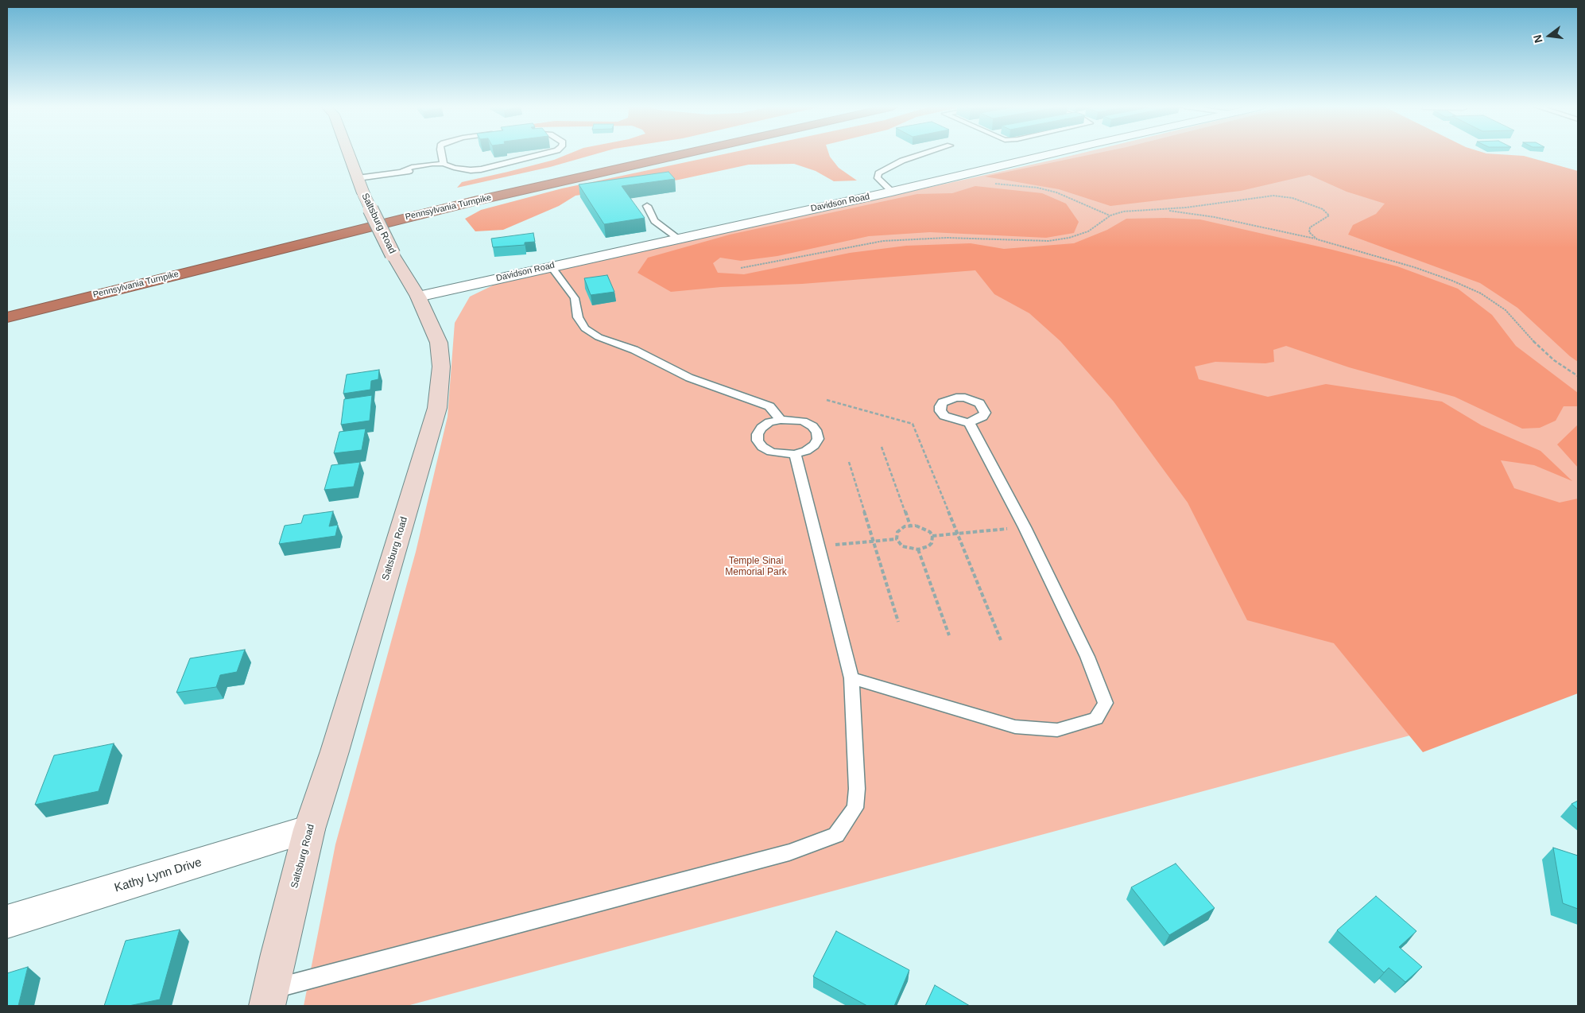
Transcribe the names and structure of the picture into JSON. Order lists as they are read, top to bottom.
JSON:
{
  "streets": {
    "highway": ["Pennsylvania Turnpike"],
    "main road": ["Saltsburg Road"],
    "street": ["Davidson Road", "Kathy Lynn Drive"]
  },
  "crossings": [
    ["Davidson Road", "Saltsburg Road"],
    ["Saltsburg Road", "Kathy Lynn Drive"]
  ],
  "parks": ["Temple Sinai Memorial Park"],
  "north": "left"
}
